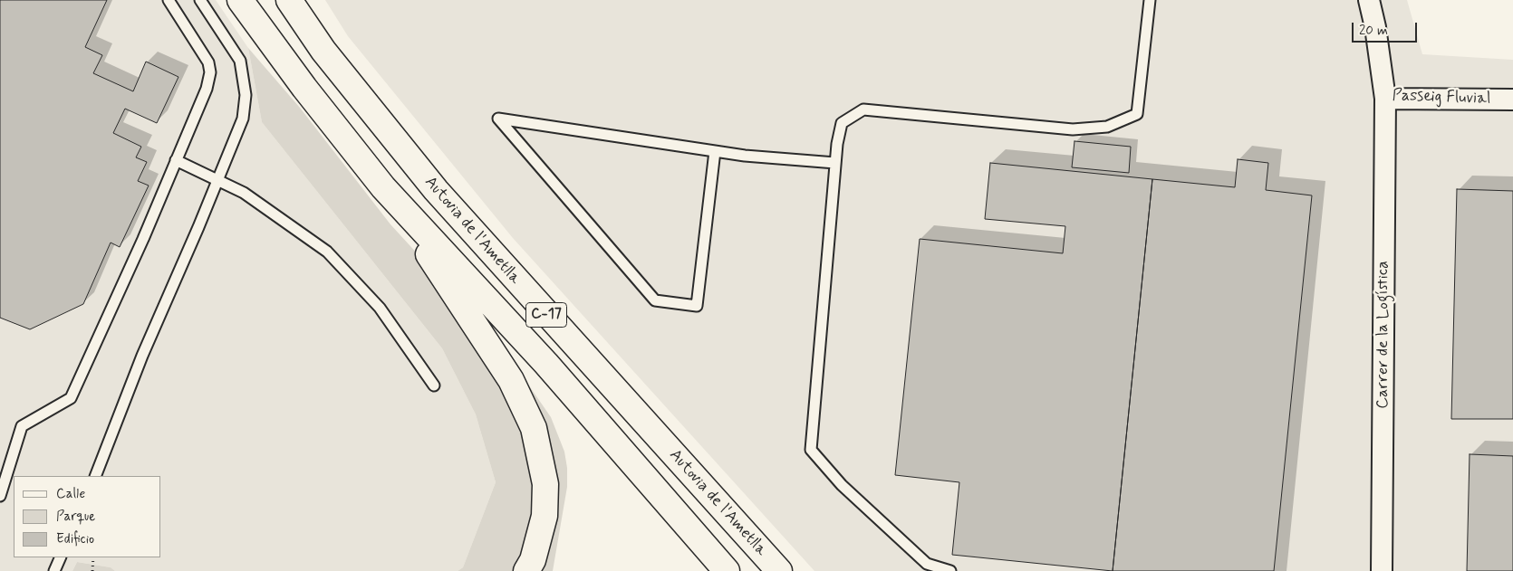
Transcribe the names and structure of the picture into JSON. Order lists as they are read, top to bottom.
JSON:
{
  "streets": {
    "highway": ["Autovia de l'Ametlla", "C-17"],
    "street": ["Passeig Fluvial", "Carrer de la Logística"]
  },
  "crossings": [
    ["Passeig Fluvial", "Carrer de la Logística"]
  ],
  "legend": ["Calle", "Parque", "Edificio"],
  "scale_bar": "20 m"
}
